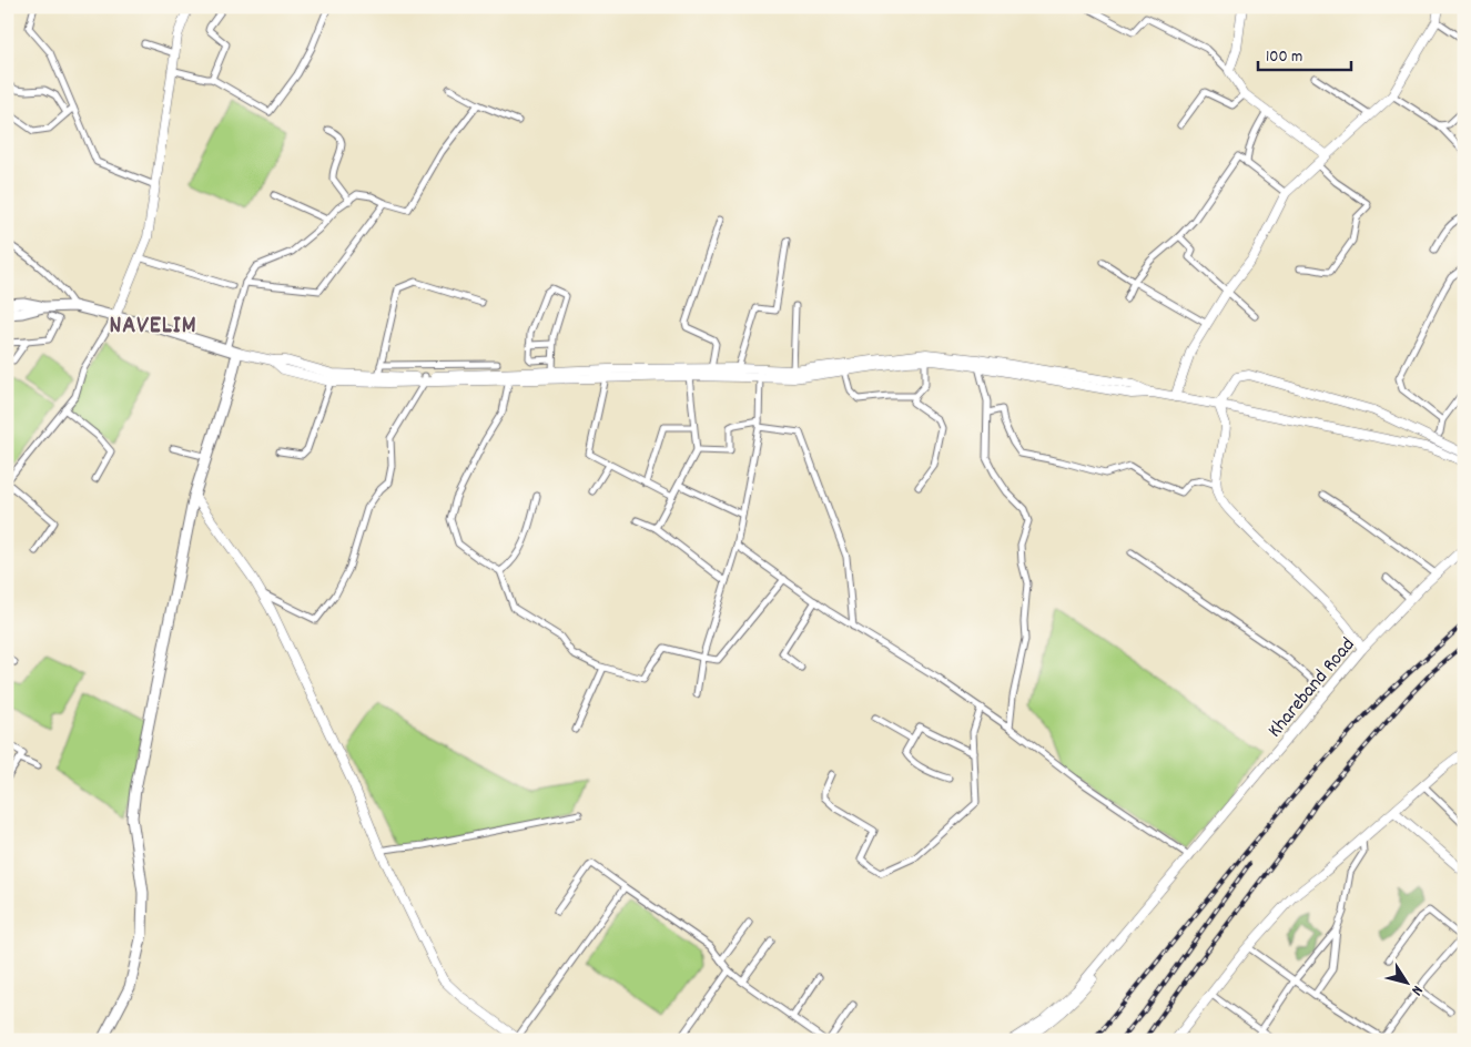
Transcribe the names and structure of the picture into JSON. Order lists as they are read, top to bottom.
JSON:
{
  "streets": {
    "main road": ["Khareband Road"]
  },
  "districts": ["NAVELIM"],
  "scale_bar": "100 m",
  "north": "bottom right"
}
